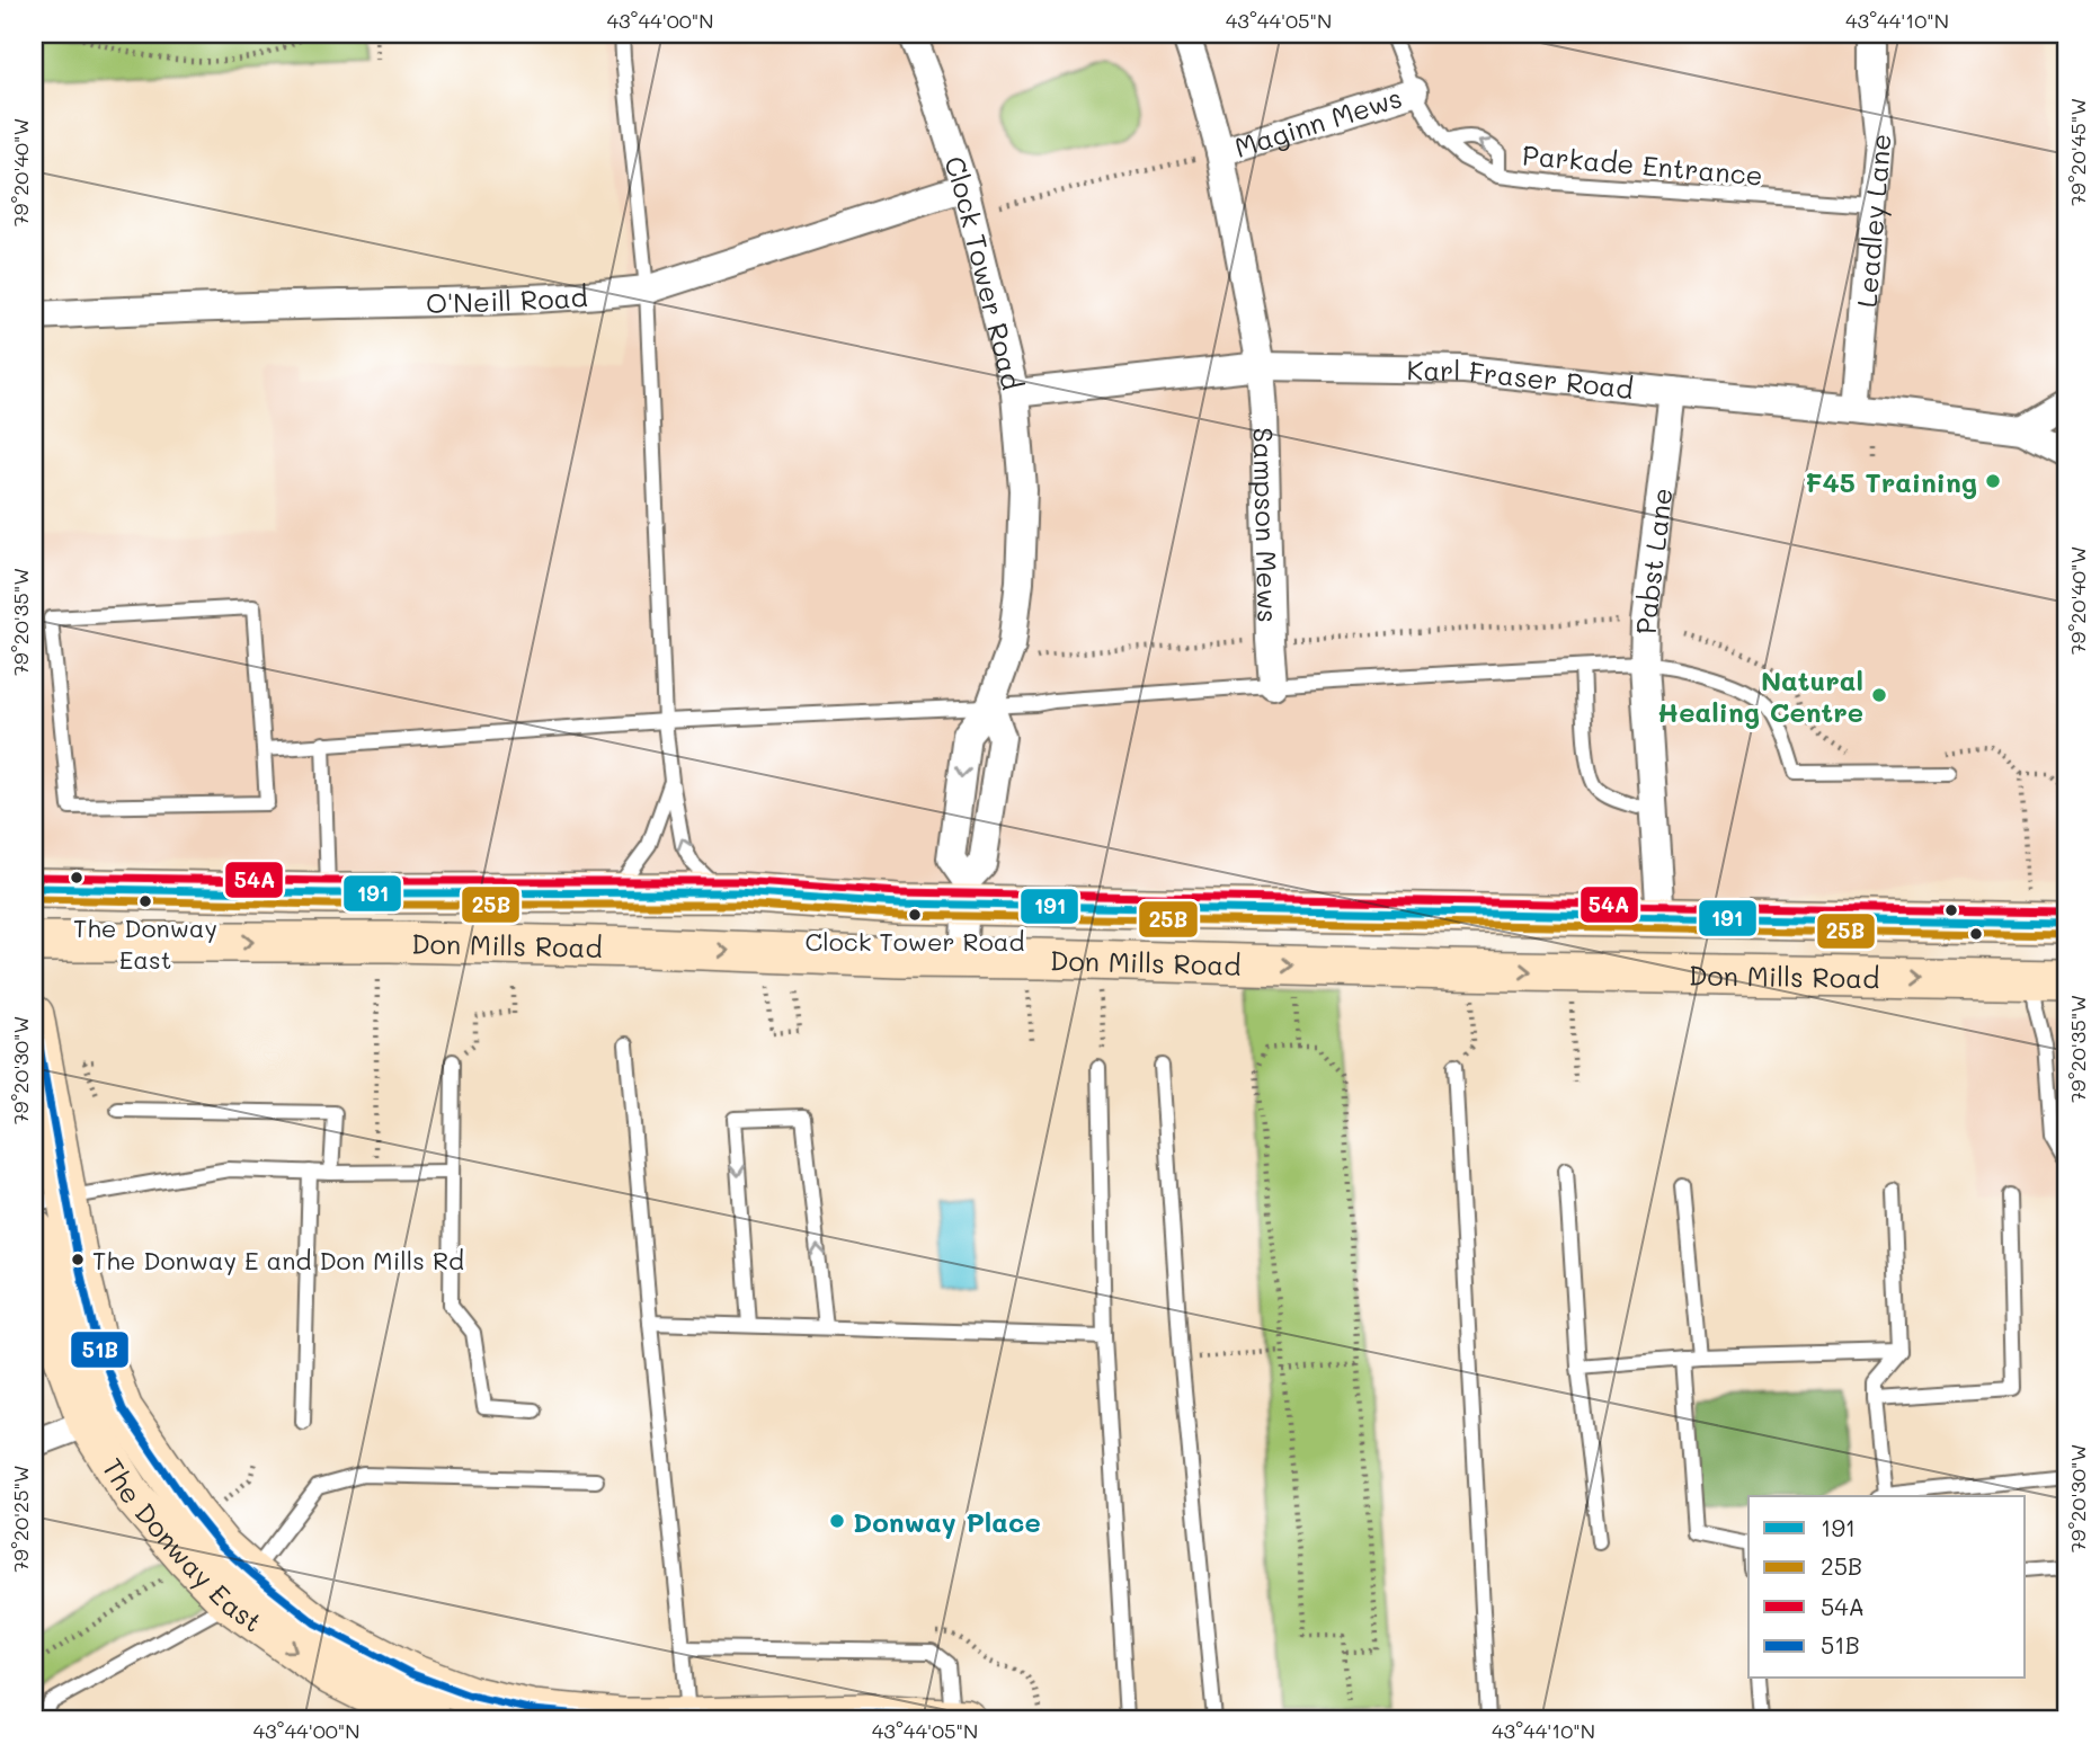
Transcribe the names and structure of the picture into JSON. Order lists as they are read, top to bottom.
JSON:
{
  "streets": {
    "main road": ["Don Mills Road", "The Donway East"],
    "street": [
      "Maginn Mews",
      "Leadley Lane",
      "Clock Tower Road",
      "O'Neill Road",
      "Karl Fraser Road",
      "Sampson Mews",
      "Pabst Lane"
    ],
    "lane": ["Parkade Entrance"]
  },
  "crossings": [
    ["Maginn Mews", "Parkade Entrance"],
    ["Maginn Mews", "Sampson Mews"],
    ["Parkade Entrance", "Leadley Lane"],
    ["Leadley Lane", "Karl Fraser Road"],
    ["Clock Tower Road", "O'Neill Road"],
    ["Clock Tower Road", "Karl Fraser Road"],
    ["Clock Tower Road", "Don Mills Road"],
    ["Karl Fraser Road", "Sampson Mews"],
    ["Karl Fraser Road", "Pabst Lane"],
    ["Pabst Lane", "Don Mills Road"]
  ],
  "places": [
    "F45 Training",
    "Natural Healing Centre",
    "The Donway East",
    "Clock Tower Road",
    "The Donway E and Don Mills Rd",
    "Donway Place"
  ],
  "lines": [
    "transit line 54A",
    "transit line 191",
    "transit line 25B",
    "transit line 51B"
  ],
  "legend": [
    "191",
    "25B",
    "54A",
    "51B"
  ],
  "coordinates": [
    "43°44'00\"N",
    "43°44'05\"N",
    "43°44'10\"N",
    "79°20'45\"W",
    "79°20'40\"W",
    "79°20'35\"W",
    "79°20'30\"W",
    "79°20'25\"W"
  ]
}
